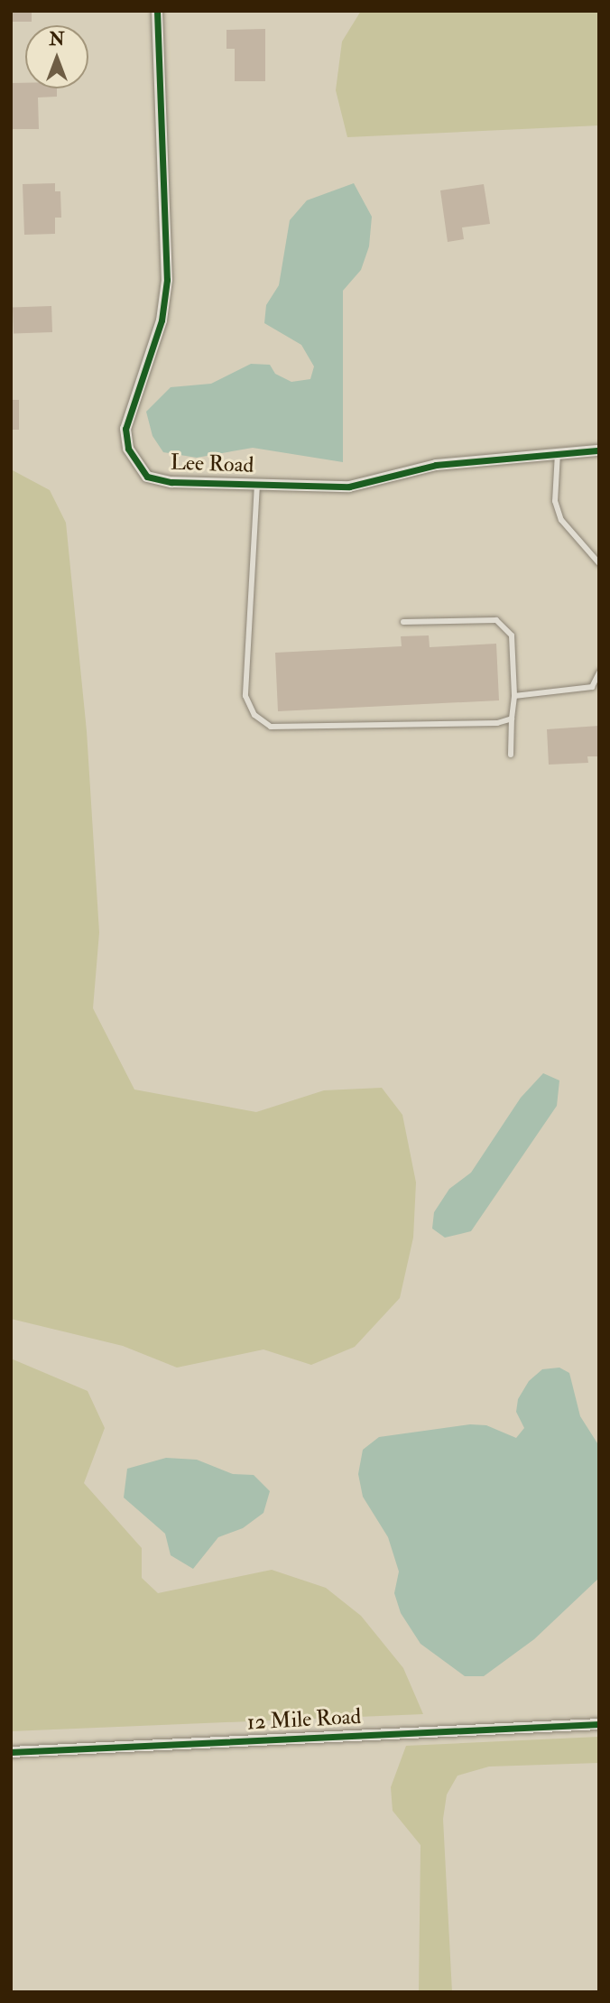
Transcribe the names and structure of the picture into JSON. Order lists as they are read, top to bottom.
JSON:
{
  "streets": {
    "street": ["Lee Road", "12 Mile Road"]
  },
  "north": "top"
}
